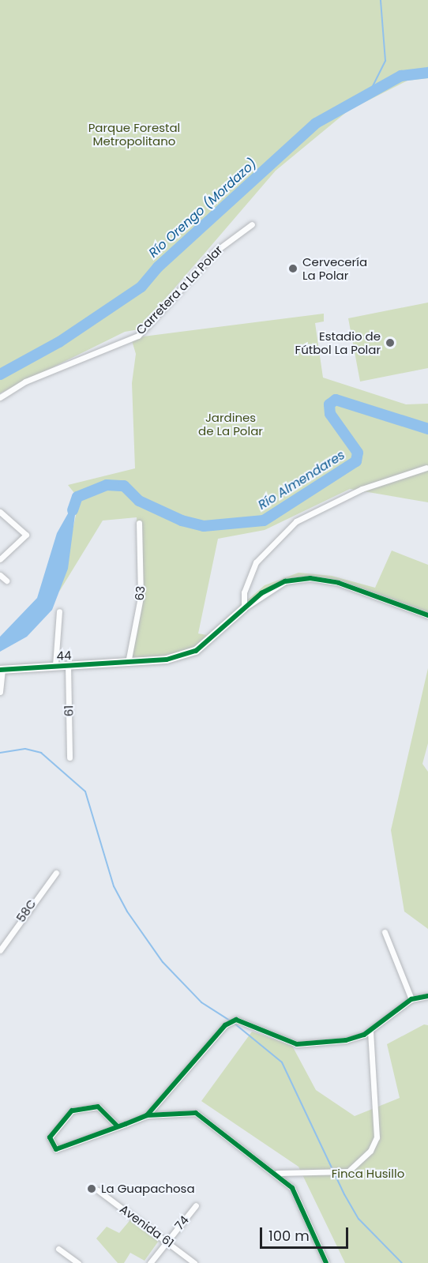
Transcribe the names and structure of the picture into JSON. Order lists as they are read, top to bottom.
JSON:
{
  "streets": {
    "street": [
      "Carretera a La Polar",
      "63",
      "44",
      "61",
      "58C",
      "74",
      "Avenida 61"
    ]
  },
  "crossings": [
    ["63", "44"],
    ["44", "61"],
    ["74", "Avenida 61"]
  ],
  "water": ["Río Orengo (Mordazo)", "Río Almendares"],
  "parks": ["Parque Forestal Metropolitano", "Jardines de La Polar", "Finca Husillo"],
  "places": ["Cervecería La Polar", "Estadio de Fútbol La Polar", "La Guapachosa"],
  "scale_bar": "100 m"
}
